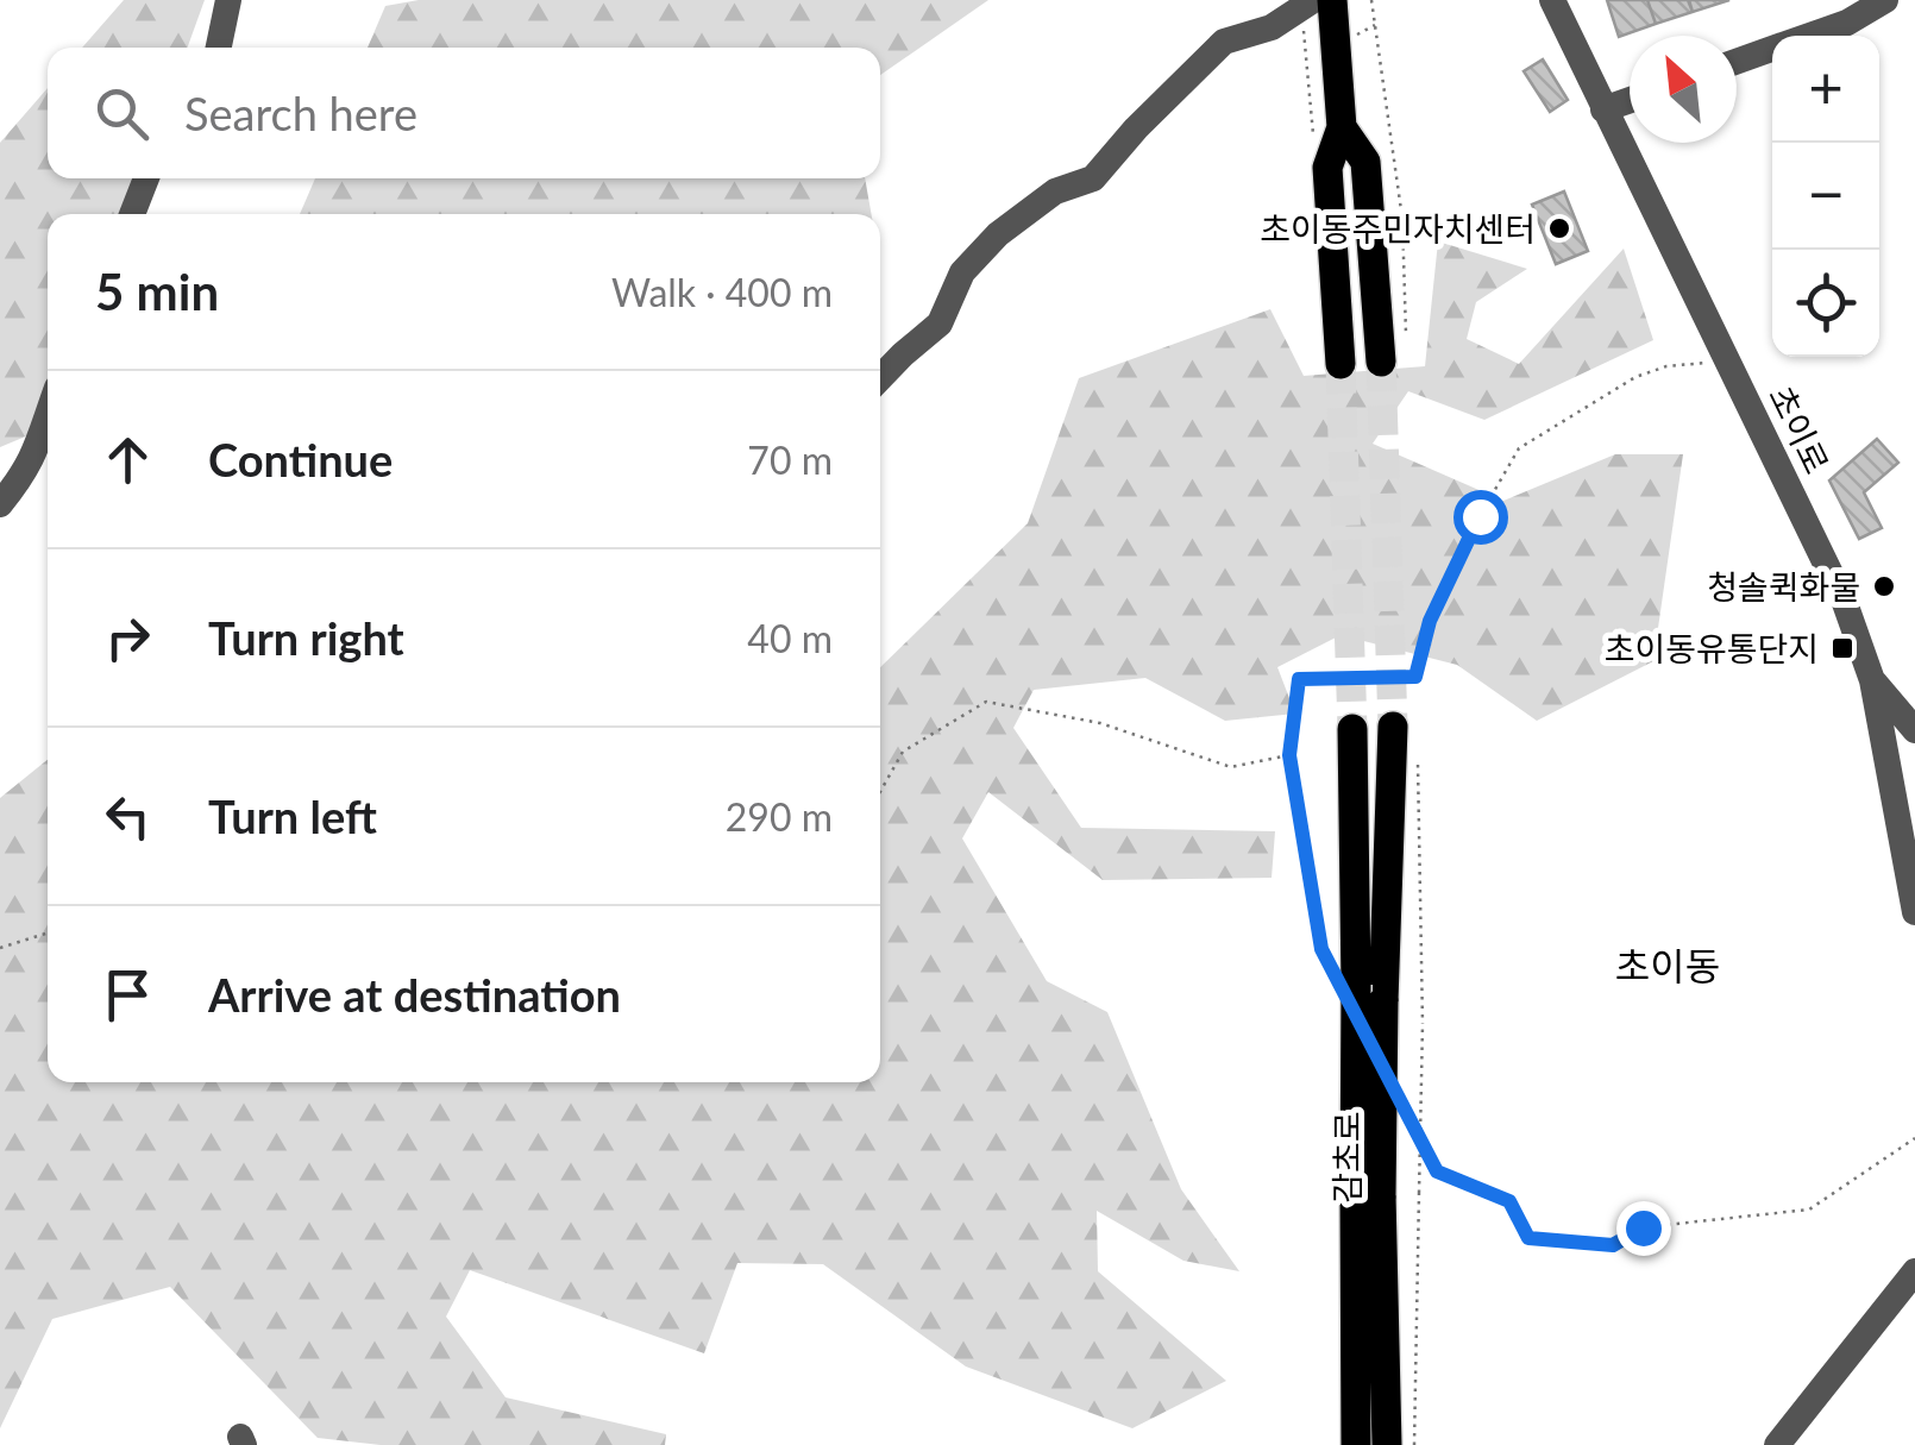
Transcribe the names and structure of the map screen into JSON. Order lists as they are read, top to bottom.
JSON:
{
  "streets": {
    "main road": ["감초로"],
    "street": ["초이로"]
  },
  "districts": ["초이동"],
  "places": {
    "other": ["초이동주민자치센터", "청솔퀵화물"],
    "transit": ["초이동유통단지"]
  },
  "north": "top left",
  "page": {
    "map_buttons": ["+", "−"],
    "search": "Search here",
    "heading": ["5 min", "Walk · 400 m"],
    "list": [
      ["Continue", "70 m"],
      ["Turn right", "40 m"],
      ["Turn left", "290 m"],
      "Arrive at destination"
    ]
  }
}
